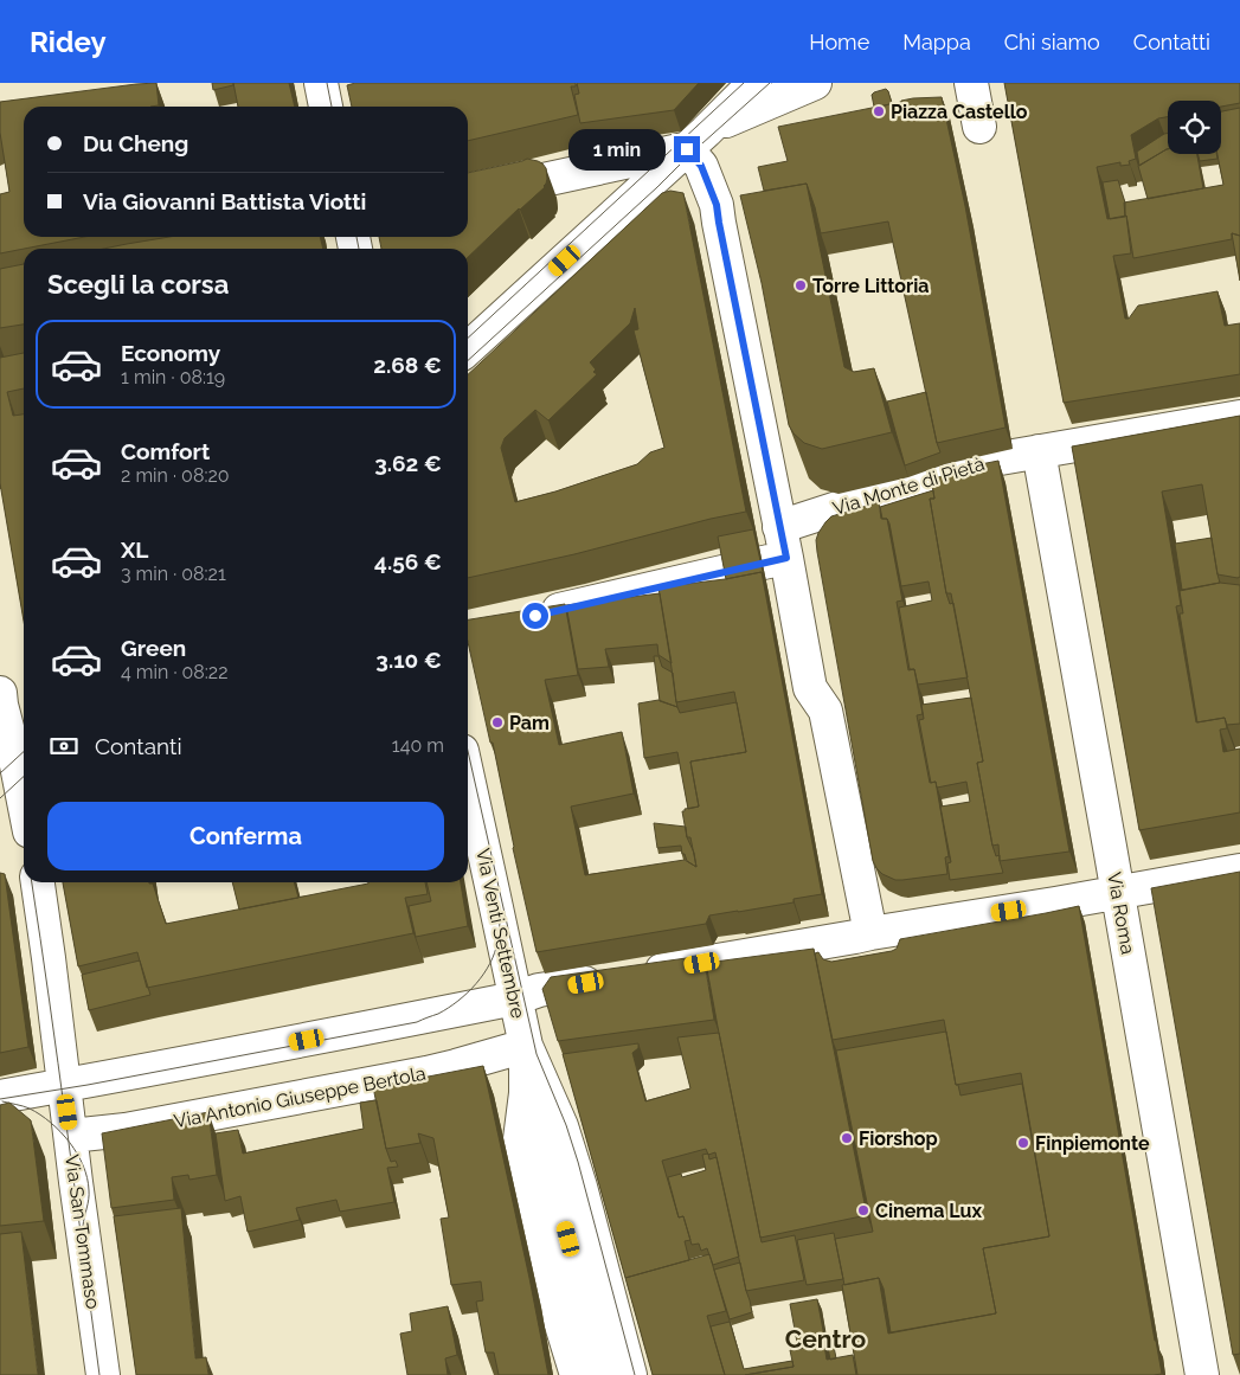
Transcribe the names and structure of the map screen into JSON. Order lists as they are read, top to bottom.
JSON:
{
  "streets": {
    "street": [
      "Via Monte di Pietà",
      "Via Roma",
      "Via Venti Settembre",
      "Via Antonio Giuseppe Bertola",
      "Via San Tommaso"
    ]
  },
  "crossings": [
    ["Via Monte di Pietà", "Via Roma"],
    ["Via Venti Settembre", "Via Antonio Giuseppe Bertola"],
    ["Via Antonio Giuseppe Bertola", "Via San Tommaso"]
  ],
  "districts": ["Centro"],
  "places": [
    "Piazza Castello",
    "Torre Littoria",
    "Pam",
    "Fiorshop",
    "Finpiemonte",
    "Cinema Lux"
  ],
  "page": {
    "header": "Ridey",
    "nav": [
      "Home",
      "Mappa",
      "Chi siamo",
      "Contatti"
    ],
    "banner": ["Du Cheng", "Via Giovanni Battista Viotti"],
    "bubble": "1 min",
    "heading": "Scegli la corsa",
    "list": [
      {
        "name": "Economy",
        "note": "1 min · 08:19",
        "value": "2.68 €"
      },
      {
        "name": "Comfort",
        "note": "2 min · 08:20",
        "value": "3.62 €"
      },
      {
        "name": "XL",
        "note": "3 min · 08:21",
        "value": "4.56 €"
      },
      {
        "name": "Green",
        "note": "4 min · 08:22",
        "value": "3.10 €"
      }
    ],
    "pay": ["Contanti", "140 m"],
    "buttons": "Conferma"
  }
}
